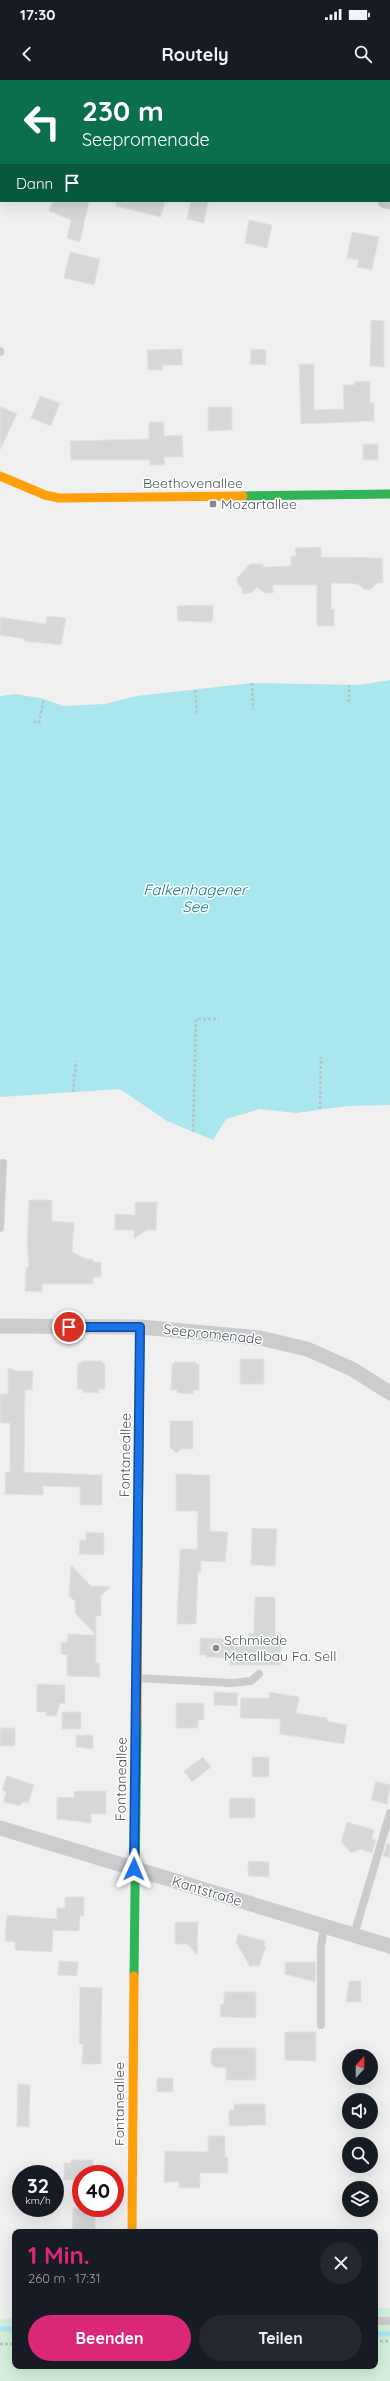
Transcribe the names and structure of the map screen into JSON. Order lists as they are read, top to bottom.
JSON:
{
  "streets": {
    "street": [
      "Beethovenallee",
      "Seepromenade",
      "Fontaneallee",
      "Kantstraße"
    ]
  },
  "crossings": [
    ["Seepromenade", "Fontaneallee"],
    ["Fontaneallee", "Kantstraße"]
  ],
  "water": ["Falkenhagener See"],
  "places": {
    "transit": ["Mozartallee"],
    "other": ["Schmiede Metallbau Fa. Sell"]
  },
  "north": "top",
  "page": {
    "status": "17:30",
    "header": "Routely",
    "turn": ["230 m", "Seepromenade"],
    "then": "Dann",
    "speed": "32 km/h",
    "limit": "40",
    "heading": ["1 Min.", "260 m · 17:31"],
    "buttons": ["Beenden", "Teilen"]
  }
}
